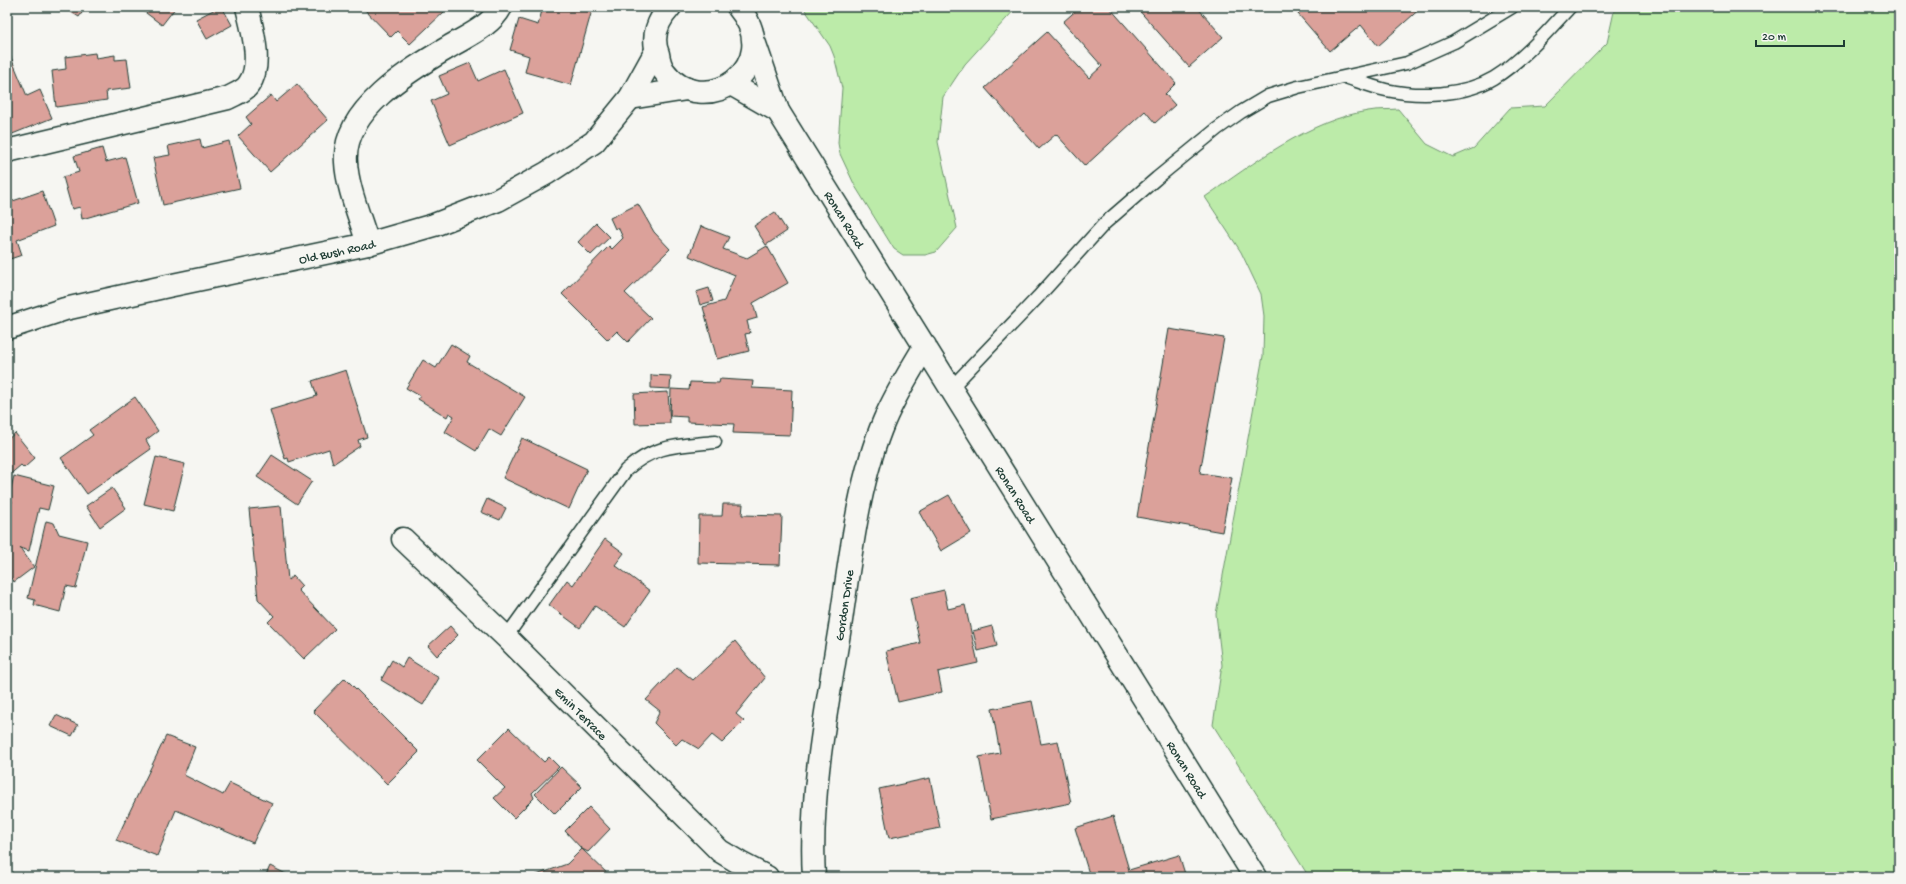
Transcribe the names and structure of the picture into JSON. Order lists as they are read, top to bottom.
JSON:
{
  "streets": {
    "street": [
      "Ronan Road",
      "Old Bush Road",
      "Gordon Drive",
      "Emin Terrace"
    ]
  },
  "crossings": [
    ["Ronan Road", "Gordon Drive"]
  ],
  "scale_bar": "20 m"
}
